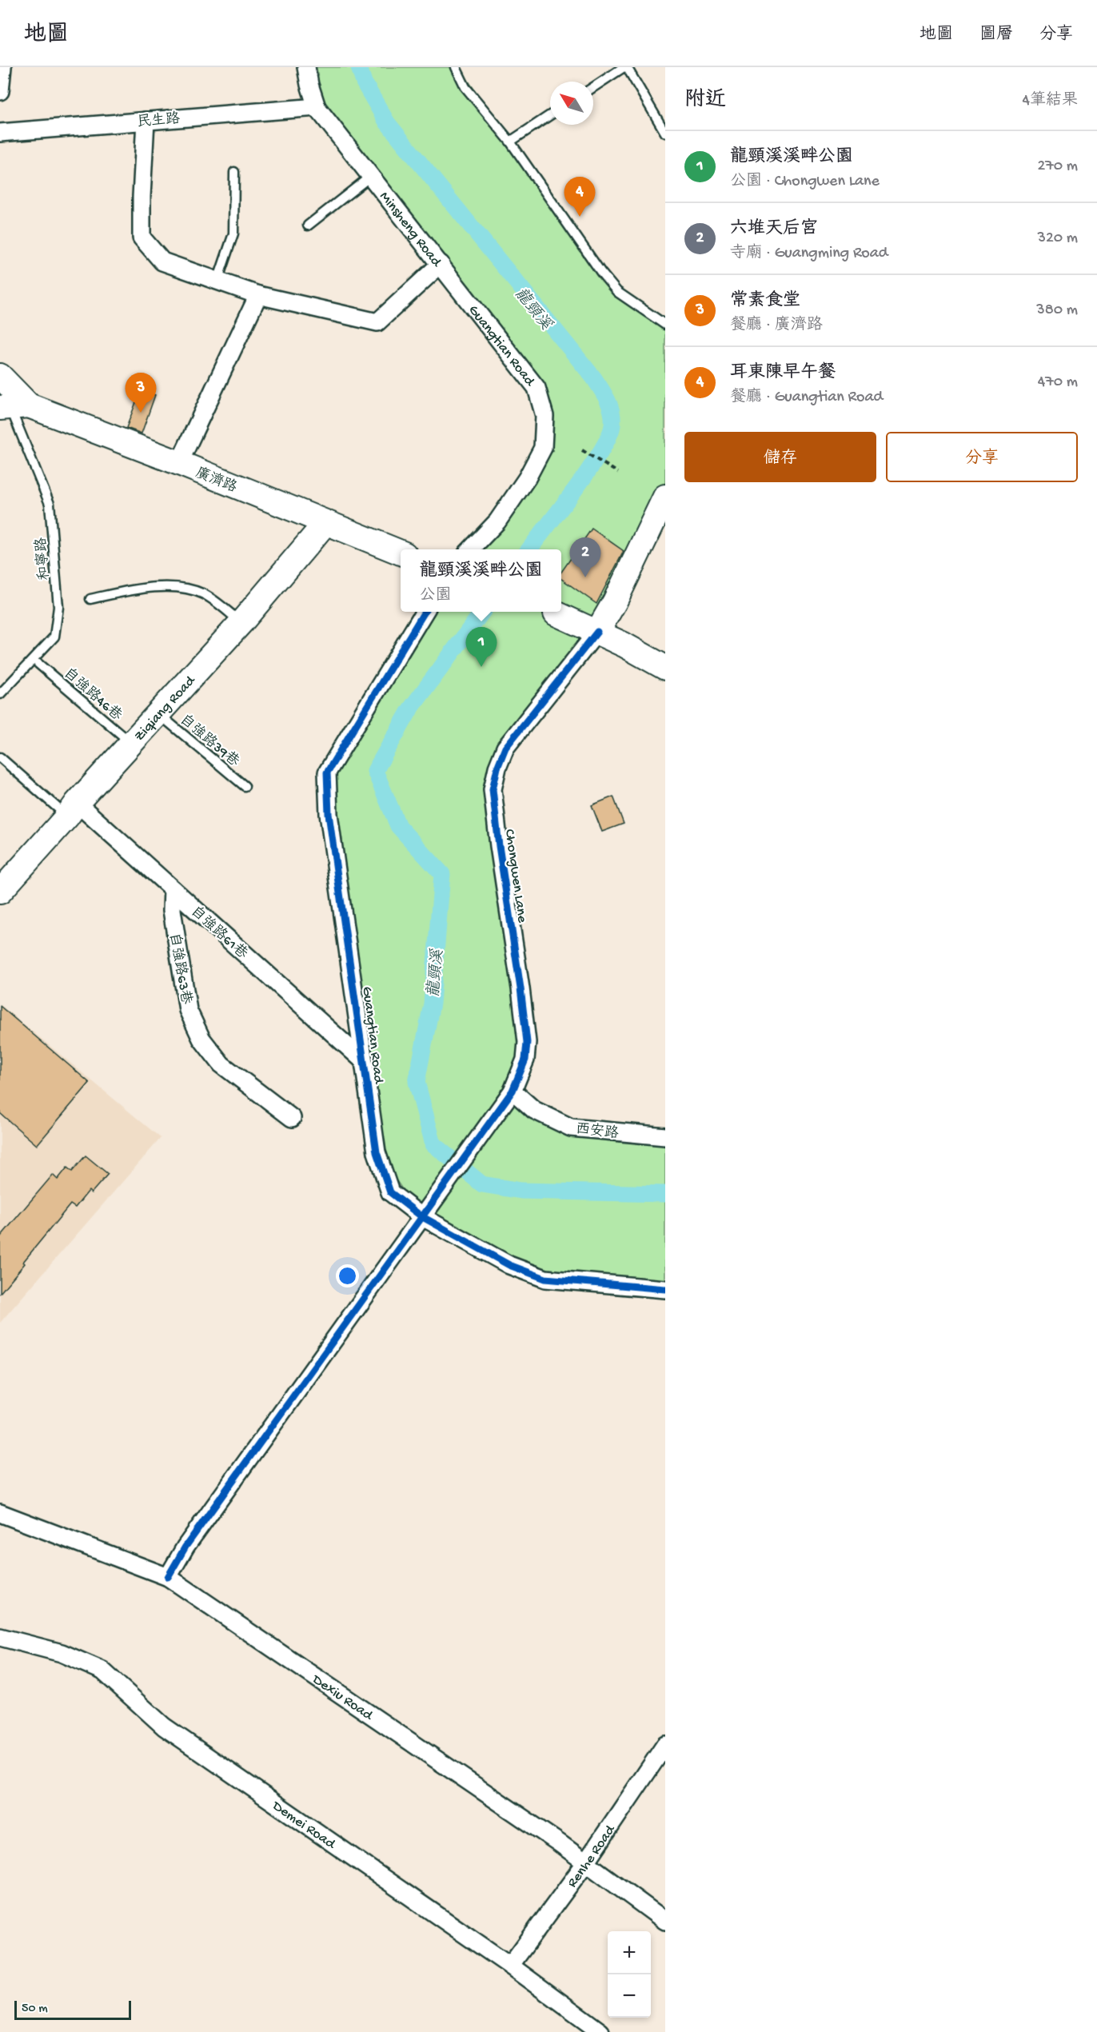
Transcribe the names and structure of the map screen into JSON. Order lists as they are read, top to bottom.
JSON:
{
  "streets": {
    "main road": ["廣濟路", "Ziqiang Road"],
    "street": [
      "民生路",
      "Minsheng Road",
      "Guangtian Road",
      "Chongwen Lane",
      "自強路61巷",
      "自強路63巷",
      "西安路",
      "Dexiu Road",
      "Demei Road",
      "Renhe Road"
    ],
    "lane": ["和寧路", "自強路46巷", "自強路39巷"]
  },
  "crossings": [
    ["民生路", "Minsheng Road"],
    ["Minsheng Road", "Guangtian Road"],
    ["Guangtian Road", "Chongwen Lane"],
    ["Guangtian Road", "自強路61巷"],
    ["廣濟路", "和寧路"],
    ["廣濟路", "Ziqiang Road"],
    ["自強路46巷", "Ziqiang Road"],
    ["Ziqiang Road", "自強路39巷"],
    ["Ziqiang Road", "自強路61巷"],
    ["Chongwen Lane", "西安路"],
    ["Chongwen Lane", "Dexiu Road"],
    ["自強路61巷", "自強路63巷"],
    ["Dexiu Road", "Renhe Road"],
    ["Demei Road", "Renhe Road"]
  ],
  "water": ["龍頸溪"],
  "scale_bar": "50 m",
  "north": "top left",
  "page": {
    "header": "地圖",
    "nav": ["地圖", "圖層", "分享"],
    "heading": ["附近", "4筆結果"],
    "list": [
      {
        "mark": "1",
        "name": "龍頸溪溪畔公園",
        "note": "公園 · Chongwen Lane",
        "value": "270 m"
      },
      {
        "mark": "2",
        "name": "六堆天后宮",
        "note": "寺廟 · Guangming Road",
        "value": "320 m"
      },
      {
        "mark": "3",
        "name": "常素食堂",
        "note": "餐廳 · 廣濟路",
        "value": "380 m"
      },
      {
        "mark": "4",
        "name": "耳東陳早午餐",
        "note": "餐廳 · Guangtian Road",
        "value": "470 m"
      }
    ],
    "pins": [
      "4",
      "3",
      "2",
      "1"
    ],
    "buttons": ["儲存", "分享"],
    "popup": ["龍頸溪溪畔公園", "公園"],
    "map_buttons": ["+", "−"],
    "scale": "50 m"
  }
}
